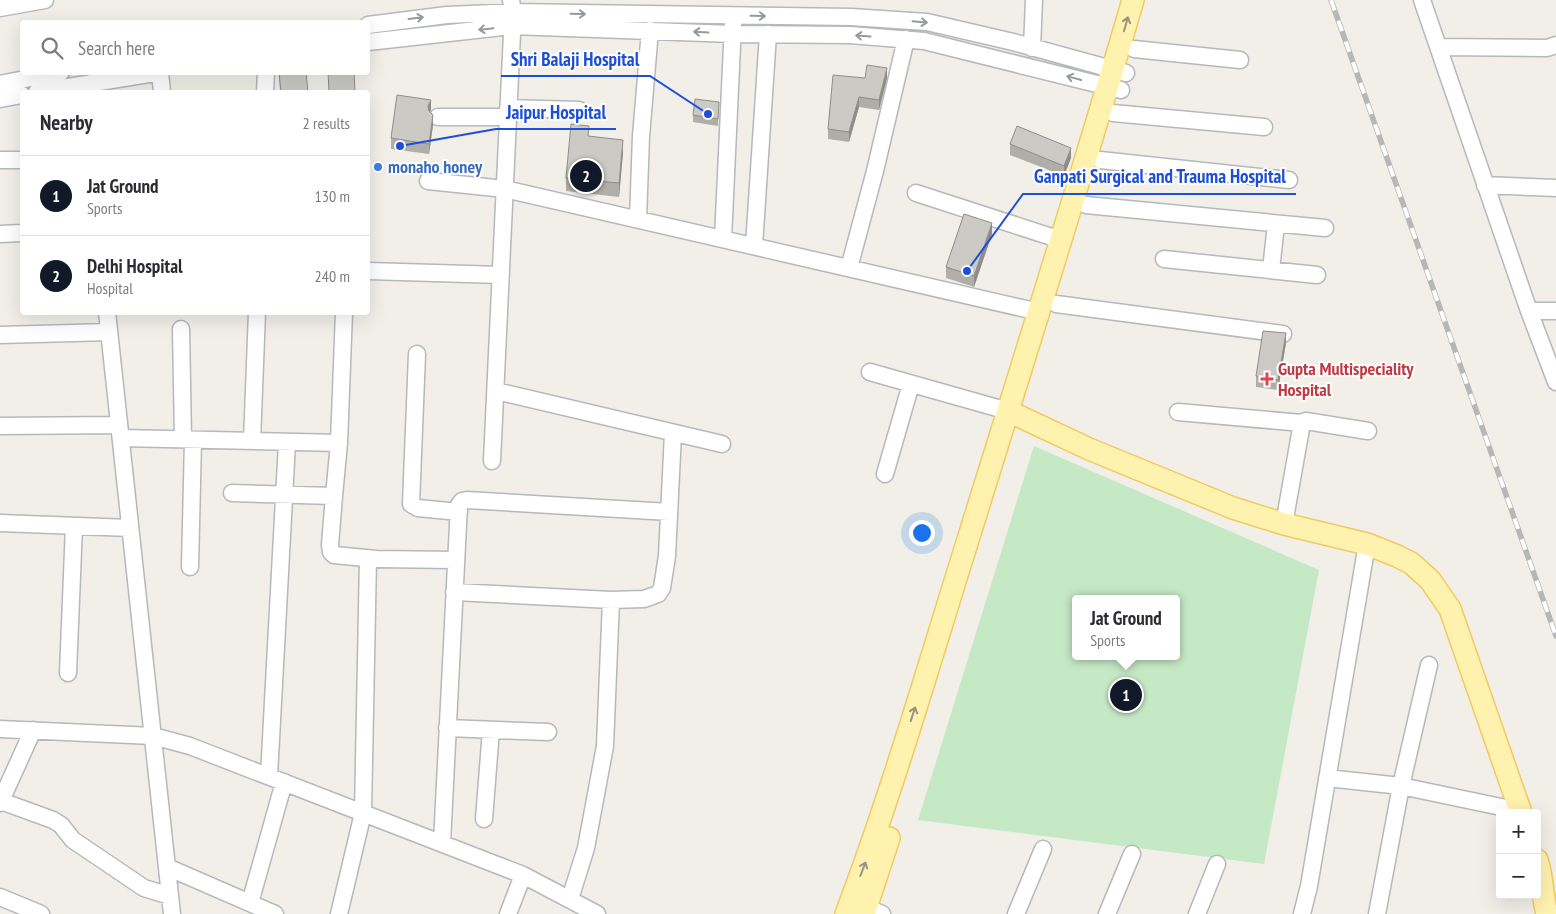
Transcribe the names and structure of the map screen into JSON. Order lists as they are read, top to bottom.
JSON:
{
  "places": {
    "other": [
      "Shri Balaji Hospital",
      "Jaipur Hospital",
      "monaho honey",
      "Ganpati Surgical and Trauma Hospital"
    ],
    "health": ["Gupta Multispeciality Hospital"]
  },
  "page": {
    "search": "Search here",
    "heading": ["Nearby", "2 results"],
    "list": [
      {
        "mark": "1",
        "name": "Jat Ground",
        "note": "Sports",
        "value": "130 m"
      },
      {
        "mark": "2",
        "name": "Delhi Hospital",
        "note": "Hospital",
        "value": "240 m"
      }
    ],
    "pins": ["2", "1"],
    "popup": ["Jat Ground", "Sports"],
    "map_buttons": ["+", "−"]
  }
}
